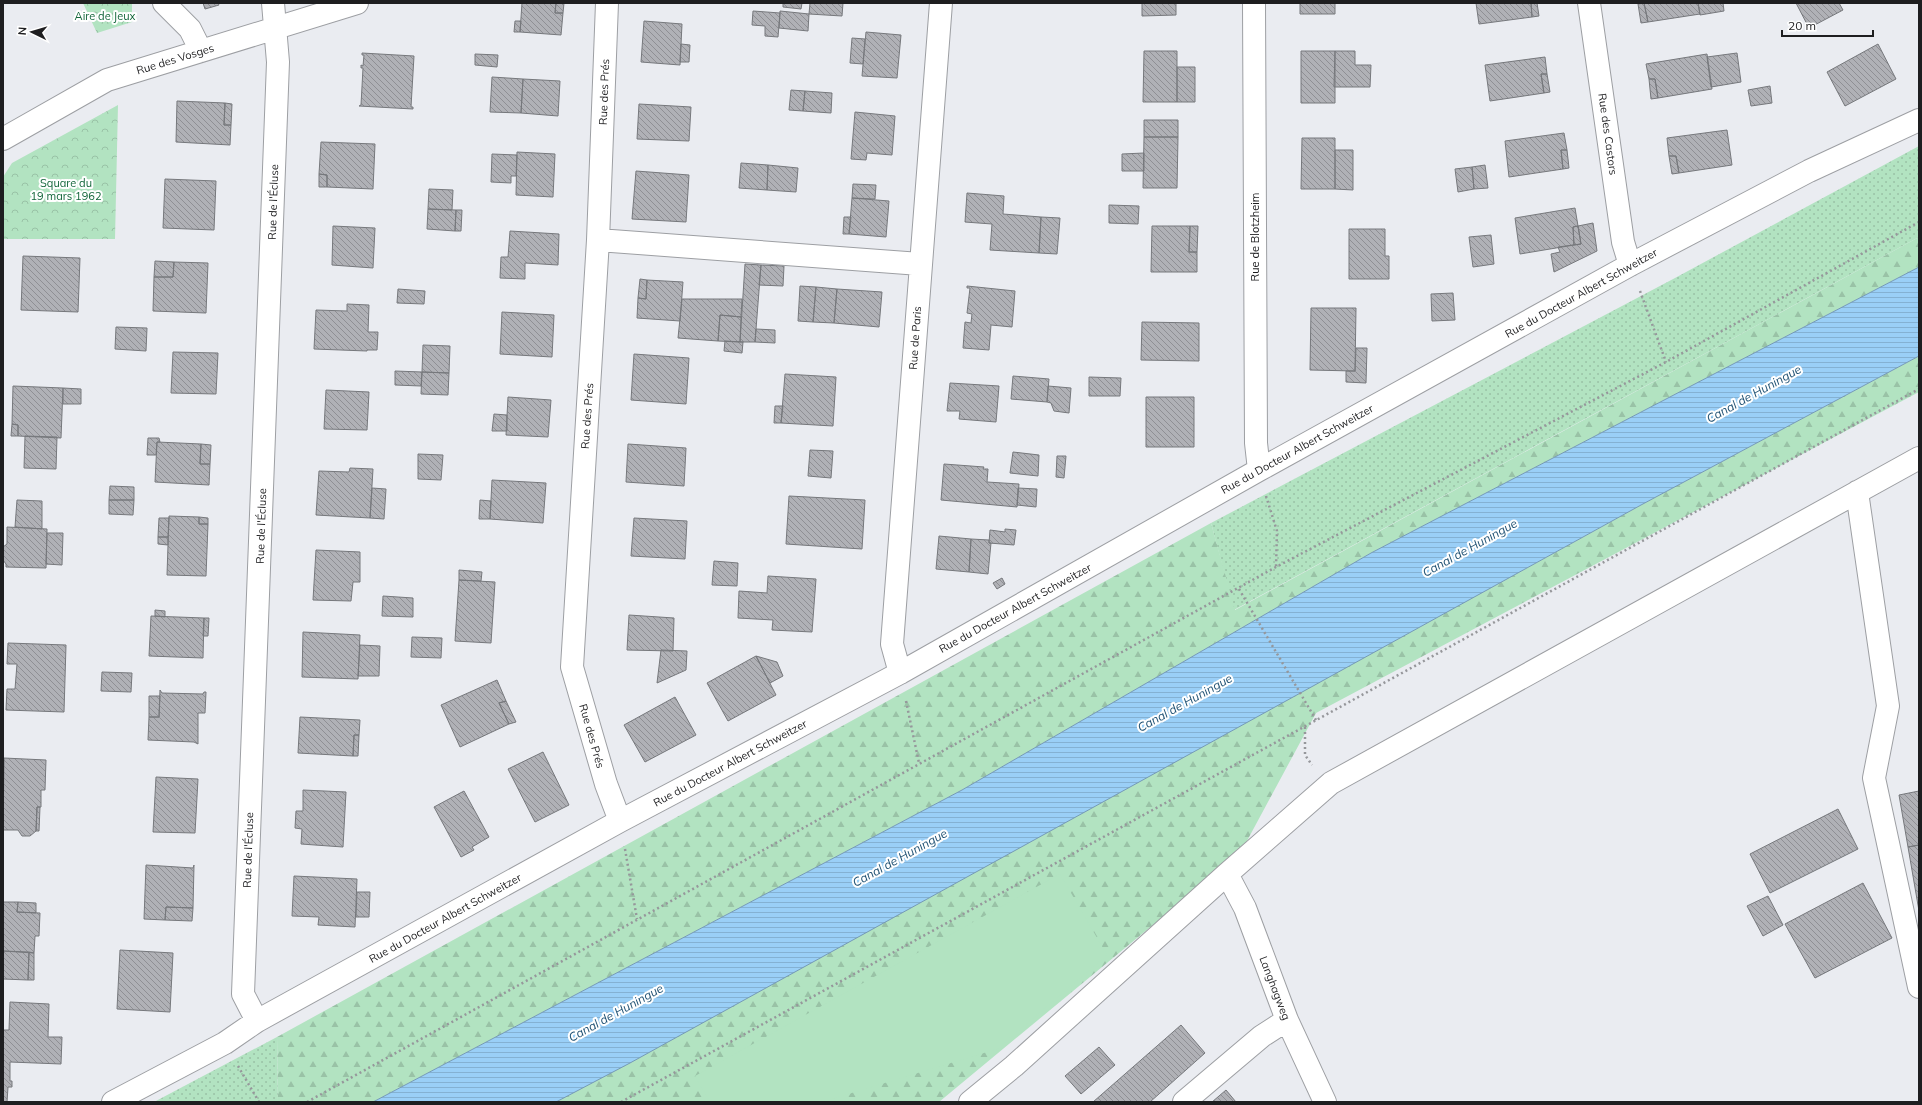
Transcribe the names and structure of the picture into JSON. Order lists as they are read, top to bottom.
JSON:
{
  "streets": {
    "street": [
      "Rue des Vosges",
      "Rue des Prés",
      "Rue des Castors",
      "Rue de l'Écluse",
      "Rue de Blotzheim",
      "Rue du Docteur Albert Schweitzer",
      "Rue de Paris",
      "Langhagweg"
    ]
  },
  "crossings": [
    ["Rue des Vosges", "Rue de l'Écluse"],
    ["Rue des Prés", "Rue du Docteur Albert Schweitzer"],
    ["Rue des Castors", "Rue du Docteur Albert Schweitzer"],
    ["Rue de l'Écluse", "Rue du Docteur Albert Schweitzer"],
    ["Rue de Blotzheim", "Rue du Docteur Albert Schweitzer"],
    ["Rue du Docteur Albert Schweitzer", "Rue de Paris"]
  ],
  "water": ["Canal de Huningue"],
  "parks": ["Aire de Jeux", "Square du 19 mars 1962"],
  "scale_bar": "20 m",
  "north": "left"
}
